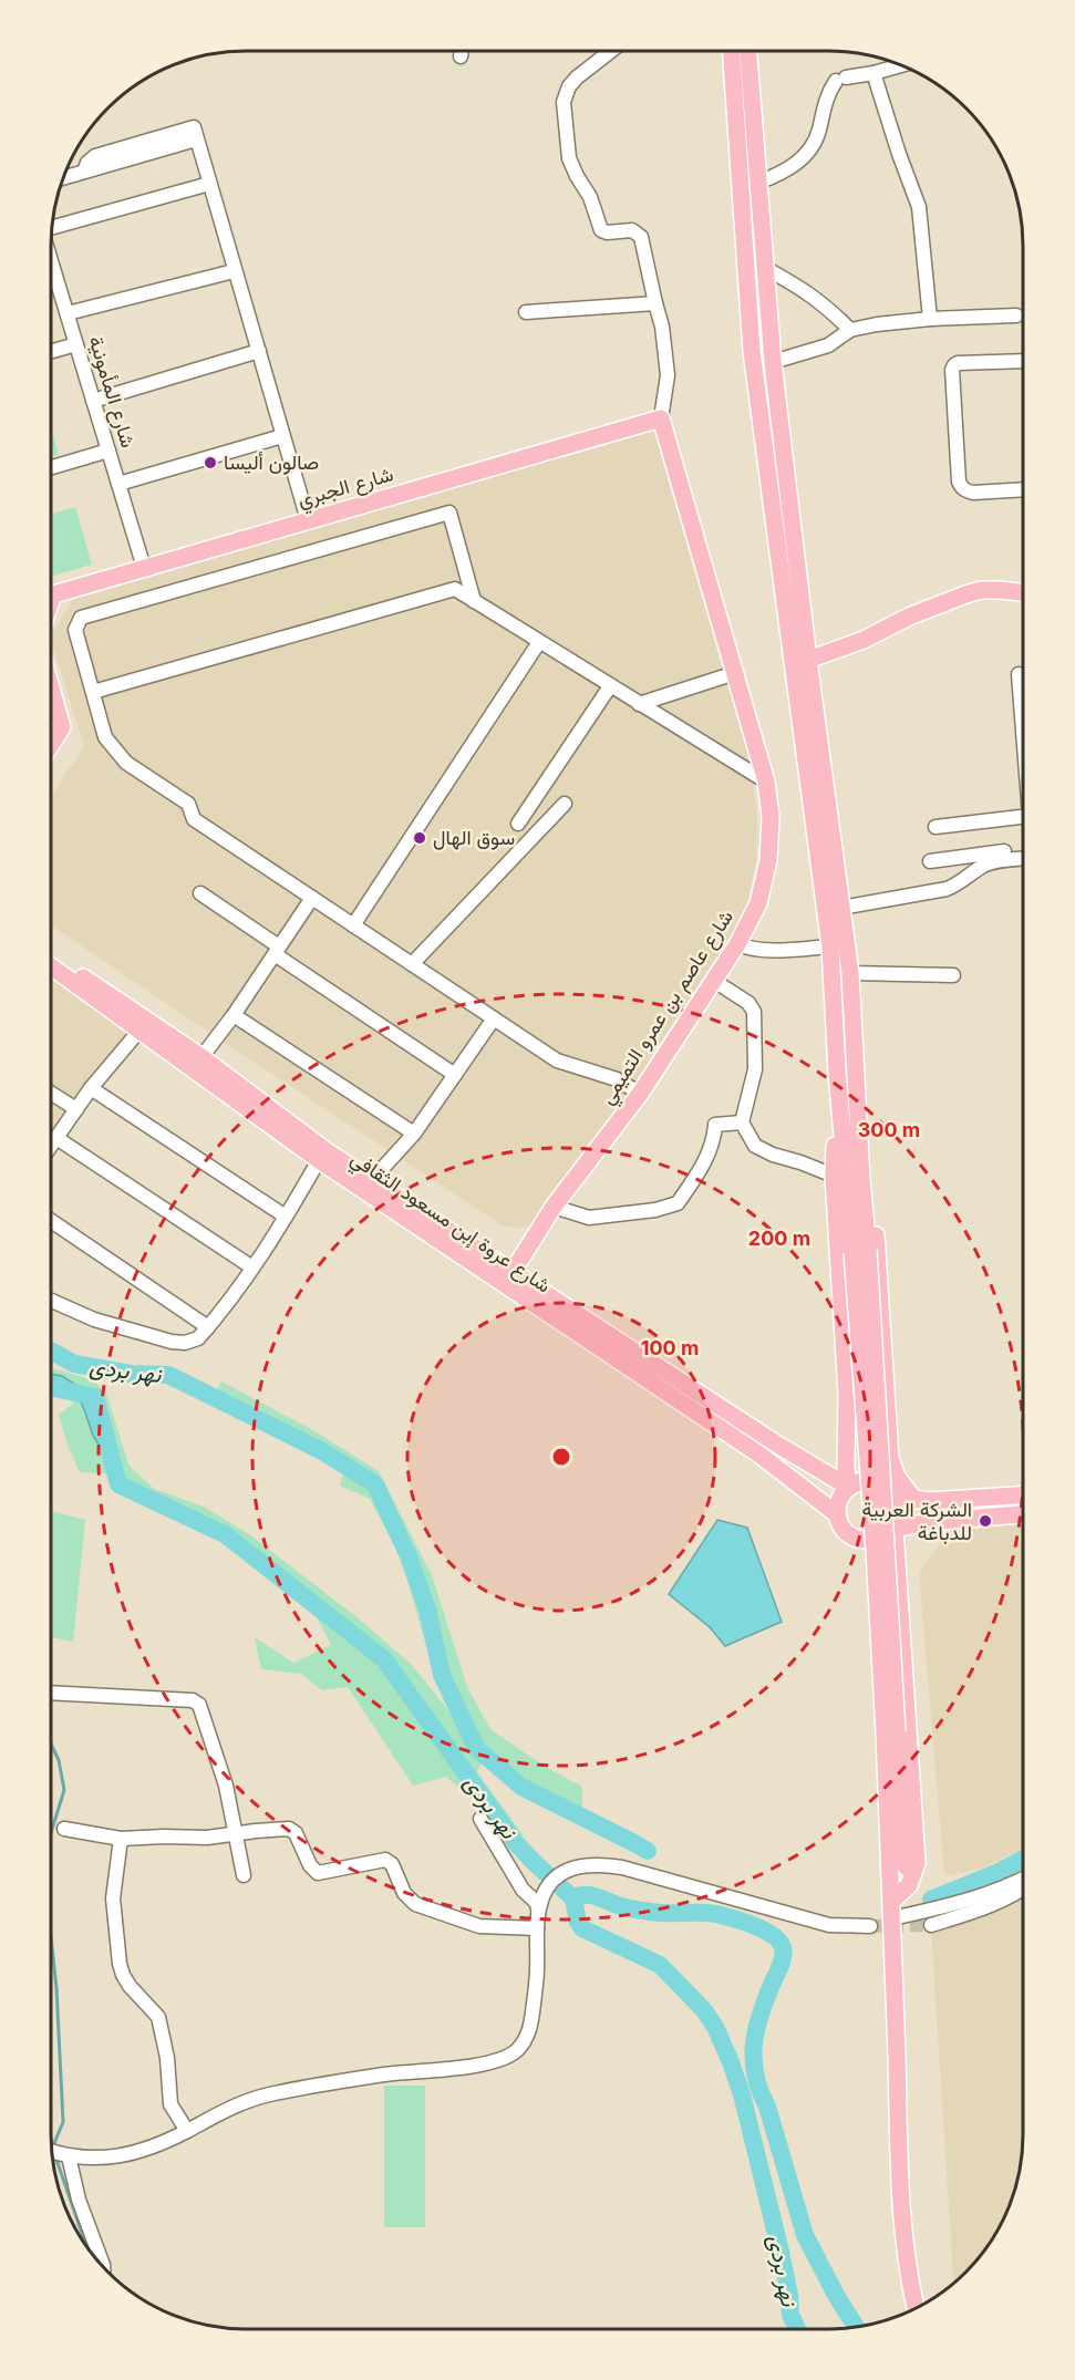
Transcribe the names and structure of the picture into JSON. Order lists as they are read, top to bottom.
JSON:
{
  "streets": {
    "main road": ["شارع الجبري", "شارع عاصم بن عمرو التميمي", "شارع عروة إبن مسعود الثقافي"],
    "street": ["شارع المأمونية"]
  },
  "crossings": [
    ["شارع المأمونية", "شارع الجبري"],
    ["شارع الجبري", "شارع عاصم بن عمرو التميمي"],
    ["شارع عاصم بن عمرو التميمي", "شارع عروة إبن مسعود الثقافي"]
  ],
  "water": ["نهر بردى"],
  "places": ["صالون أليسا", "سوق الهال", "الشركة العربية للدباغة"],
  "rings": ["300 m", "200 m", "100 m"]
}
